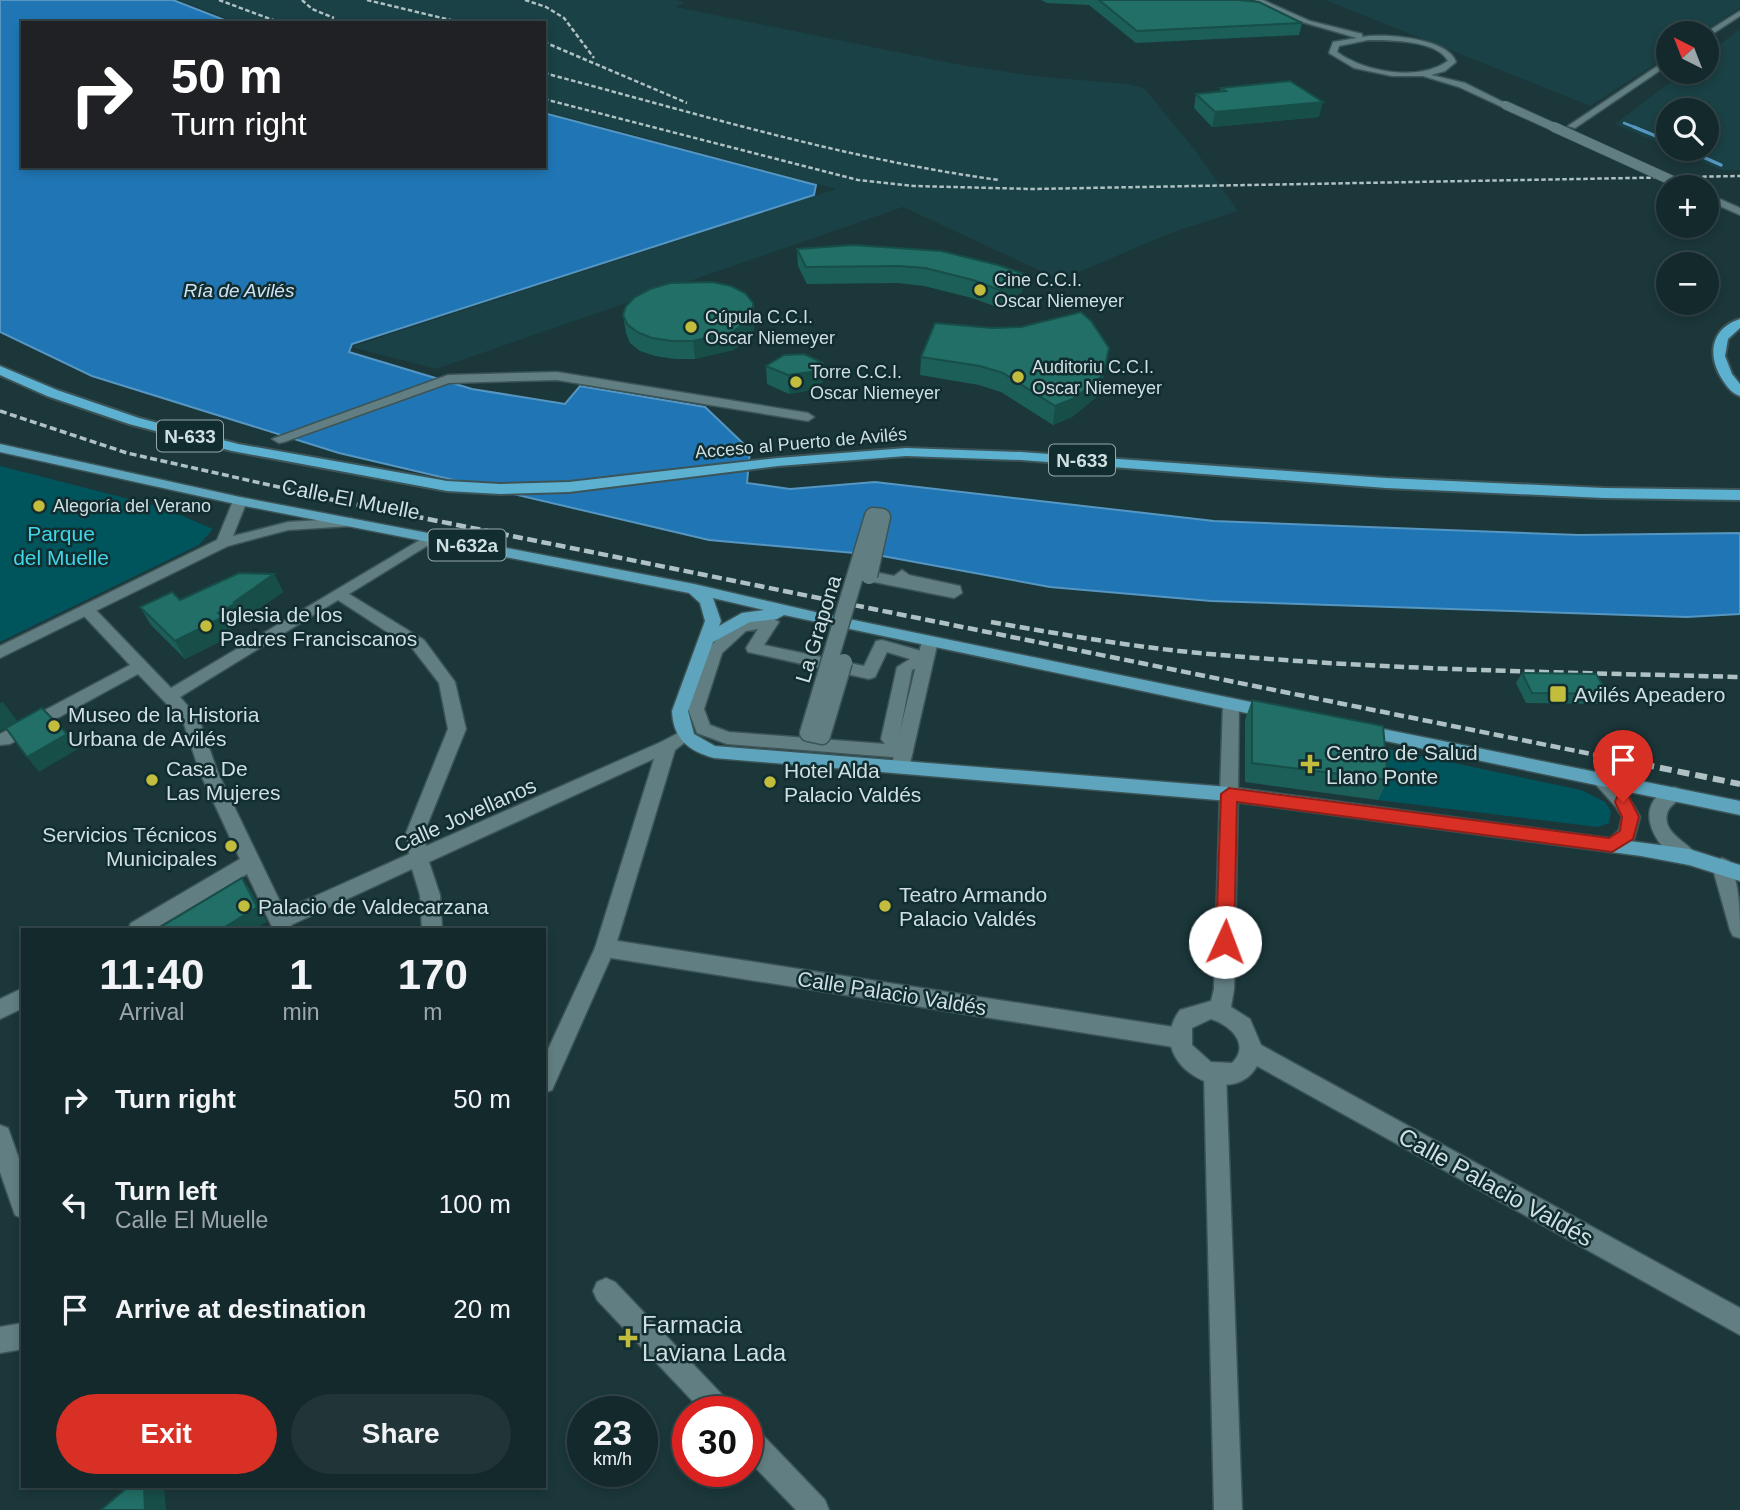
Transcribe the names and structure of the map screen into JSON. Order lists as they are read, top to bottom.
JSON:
{
  "streets": {
    "highway": ["N-633", "Acceso al Puerto de Avilés"],
    "main road": ["Calle El Muelle", "N-632a"],
    "street": ["La Grapona", "Calle Jovellanos", "Calle Palacio Valdés"]
  },
  "water": ["Ría de Avilés"],
  "parks": ["Parque del Muelle"],
  "places": {
    "other": [
      "Cine C.C.I. Oscar Niemeyer",
      "Cúpula C.C.I. Oscar Niemeyer",
      "Auditoriu C.C.I. Oscar Niemeyer",
      "Torre C.C.I. Oscar Niemeyer",
      "Alegoría del Verano",
      "Iglesia de los Padres Franciscanos",
      "Museo de la Historia Urbana de Avilés",
      "Casa De Las Mujeres",
      "Hotel Alda Palacio Valdés",
      "Servicios Técnicos Municipales",
      "Palacio de Valdecarzana",
      "Teatro Armando Palacio Valdés"
    ],
    "transit": ["Avilés Apeadero"],
    "health": ["Centro de Salud Llano Ponte", "Farmacia Laviana Lada"]
  },
  "north": "top left",
  "page": {
    "map_buttons": ["+", "−"],
    "turn": ["50 m", "Turn right"],
    "eta": [
      "11:40",
      "Arrival",
      "1",
      "min",
      "170",
      "m"
    ],
    "list": [
      {
        "name": "Turn right",
        "value": "50 m"
      },
      {
        "name": "Turn left",
        "note": "Calle El Muelle",
        "value": "100 m"
      },
      {
        "name": "Arrive at destination",
        "value": "20 m"
      }
    ],
    "buttons": ["Exit", "Share"],
    "speed": "23 km/h",
    "limit": "30"
  }
}
